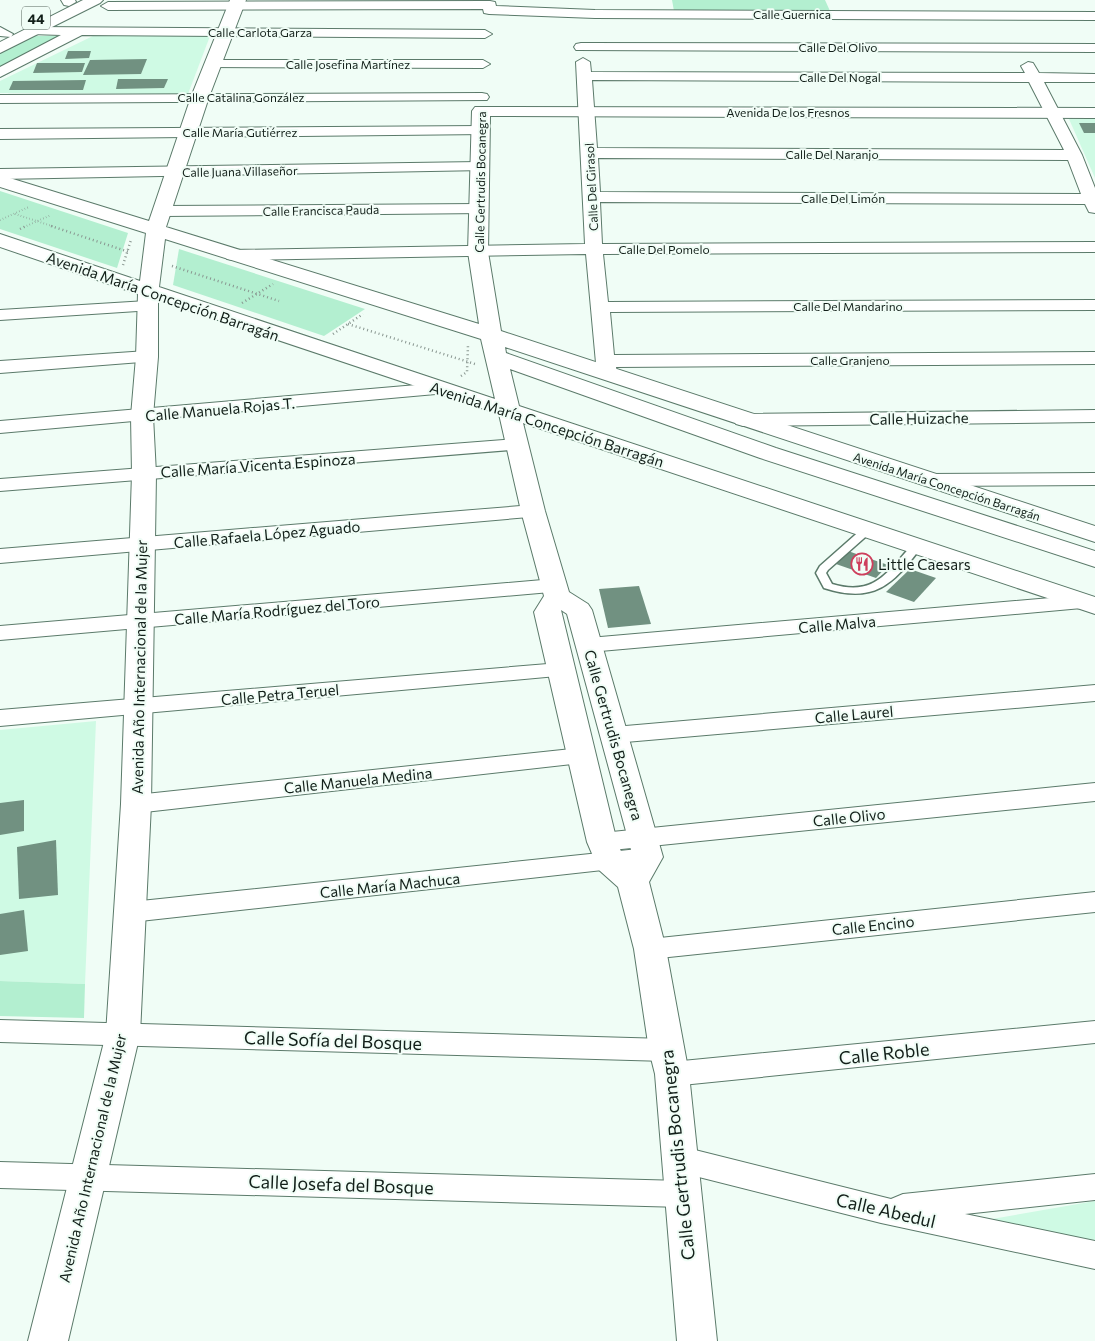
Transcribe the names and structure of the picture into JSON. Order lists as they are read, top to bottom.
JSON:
{
  "streets": {
    "street": [
      "Calle Guernica",
      "44",
      "Calle Carlota Garza",
      "Calle Del Olivo",
      "Calle Josefina Martínez",
      "Calle Del Nogal",
      "Calle Catalina González",
      "Avenida De los Fresnos",
      "Calle María Gutiérrez",
      "Calle Del Naranjo",
      "Calle Juana Villaseñor",
      "Calle Gertrudis Bocanegra",
      "Calle Del Girasol",
      "Calle Del Limón",
      "Calle Francisca Pauda",
      "Calle Del Pomelo",
      "Avenida María Concepción Barragán",
      "Calle Del Mandarino",
      "Calle Granjeno",
      "Calle Manuela Rojas T.",
      "Calle Huizache",
      "Calle María Vicenta Espinoza",
      "Calle Rafaela López Aguado",
      "Calle María Rodríguez del Toro",
      "Calle Malva",
      "Avenida Año Internacional de la Mujer",
      "Calle Petra Teruel",
      "Calle Laurel",
      "Calle Manuela Medina",
      "Calle Olivo",
      "Calle María Machuca",
      "Calle Encino",
      "Calle Sofía del Bosque",
      "Calle Roble",
      "Calle Josefa del Bosque",
      "Calle Abedul"
    ]
  },
  "crossings": [
    ["Calle Guernica", "44"],
    ["Calle Guernica", "Calle Gertrudis Bocanegra"],
    ["Calle Guernica", "Calle Del Girasol"],
    ["Calle Guernica", "Avenida Año Internacional de la Mujer"],
    ["44", "Calle Carlota Garza"],
    ["Calle Carlota Garza", "Calle Josefina Martínez"],
    ["Calle Carlota Garza", "Calle Gertrudis Bocanegra"],
    ["Calle Carlota Garza", "Avenida Año Internacional de la Mujer"],
    ["Calle Del Olivo", "Calle Del Girasol"],
    ["Calle Josefina Martínez", "Calle Gertrudis Bocanegra"],
    ["Calle Josefina Martínez", "Avenida Año Internacional de la Mujer"],
    ["Calle Del Nogal", "Calle Del Girasol"],
    ["Calle Catalina González", "Avenida De los Fresnos"],
    ["Calle Catalina González", "Calle María Gutiérrez"],
    ["Calle Catalina González", "Calle Gertrudis Bocanegra"],
    ["Calle Catalina González", "Avenida Año Internacional de la Mujer"],
    ["Avenida De los Fresnos", "Calle María Gutiérrez"],
    ["Avenida De los Fresnos", "Calle Gertrudis Bocanegra"],
    ["Avenida De los Fresnos", "Calle Del Girasol"],
    ["Calle María Gutiérrez", "Calle Gertrudis Bocanegra"],
    ["Calle María Gutiérrez", "Avenida Año Internacional de la Mujer"],
    ["Calle Del Naranjo", "Calle Del Girasol"],
    ["Calle Juana Villaseñor", "Calle Gertrudis Bocanegra"],
    ["Calle Juana Villaseñor", "Avenida Año Internacional de la Mujer"],
    ["Calle Gertrudis Bocanegra", "Calle Francisca Pauda"],
    ["Calle Gertrudis Bocanegra", "Calle Del Pomelo"],
    ["Calle Gertrudis Bocanegra", "Avenida María Concepción Barragán"],
    ["Calle Gertrudis Bocanegra", "Calle María Vicenta Espinoza"],
    ["Calle Gertrudis Bocanegra", "Calle Rafaela López Aguado"],
    ["Calle Gertrudis Bocanegra", "Calle María Rodríguez del Toro"],
    ["Calle Gertrudis Bocanegra", "Calle Malva"],
    ["Calle Gertrudis Bocanegra", "Calle Petra Teruel"],
    ["Calle Gertrudis Bocanegra", "Calle Laurel"],
    ["Calle Gertrudis Bocanegra", "Calle Manuela Medina"],
    ["Calle Gertrudis Bocanegra", "Calle Olivo"],
    ["Calle Gertrudis Bocanegra", "Calle María Machuca"],
    ["Calle Gertrudis Bocanegra", "Calle Encino"],
    ["Calle Gertrudis Bocanegra", "Calle Sofía del Bosque"],
    ["Calle Gertrudis Bocanegra", "Calle Roble"],
    ["Calle Gertrudis Bocanegra", "Calle Josefa del Bosque"],
    ["Calle Gertrudis Bocanegra", "Calle Abedul"],
    ["Calle Del Girasol", "Calle Del Limón"],
    ["Calle Del Girasol", "Calle Del Pomelo"],
    ["Calle Del Girasol", "Avenida María Concepción Barragán"],
    ["Calle Del Girasol", "Calle Del Mandarino"],
    ["Calle Del Girasol", "Calle Granjeno"],
    ["Calle Francisca Pauda", "Avenida María Concepción Barragán"],
    ["Calle Francisca Pauda", "Avenida Año Internacional de la Mujer"],
    ["Calle Del Pomelo", "Avenida María Concepción Barragán"],
    ["Avenida María Concepción Barragán", "Calle Granjeno"],
    ["Avenida María Concepción Barragán", "Calle Manuela Rojas T."],
    ["Avenida María Concepción Barragán", "Calle Huizache"],
    ["Avenida María Concepción Barragán", "Calle Malva"],
    ["Avenida María Concepción Barragán", "Avenida Año Internacional de la Mujer"],
    ["Calle Manuela Rojas T.", "Avenida Año Internacional de la Mujer"],
    ["Calle María Vicenta Espinoza", "Avenida Año Internacional de la Mujer"],
    ["Calle Rafaela López Aguado", "Avenida Año Internacional de la Mujer"],
    ["Calle María Rodríguez del Toro", "Avenida Año Internacional de la Mujer"],
    ["Avenida Año Internacional de la Mujer", "Calle Petra Teruel"],
    ["Avenida Año Internacional de la Mujer", "Calle Manuela Medina"],
    ["Avenida Año Internacional de la Mujer", "Calle María Machuca"],
    ["Avenida Año Internacional de la Mujer", "Calle Sofía del Bosque"],
    ["Avenida Año Internacional de la Mujer", "Calle Josefa del Bosque"],
    ["Calle Olivo", "Calle María Machuca"],
    ["Calle Sofía del Bosque", "Calle Roble"]
  ],
  "places": {
    "restaurant": ["Little Caesars"]
  }
}
